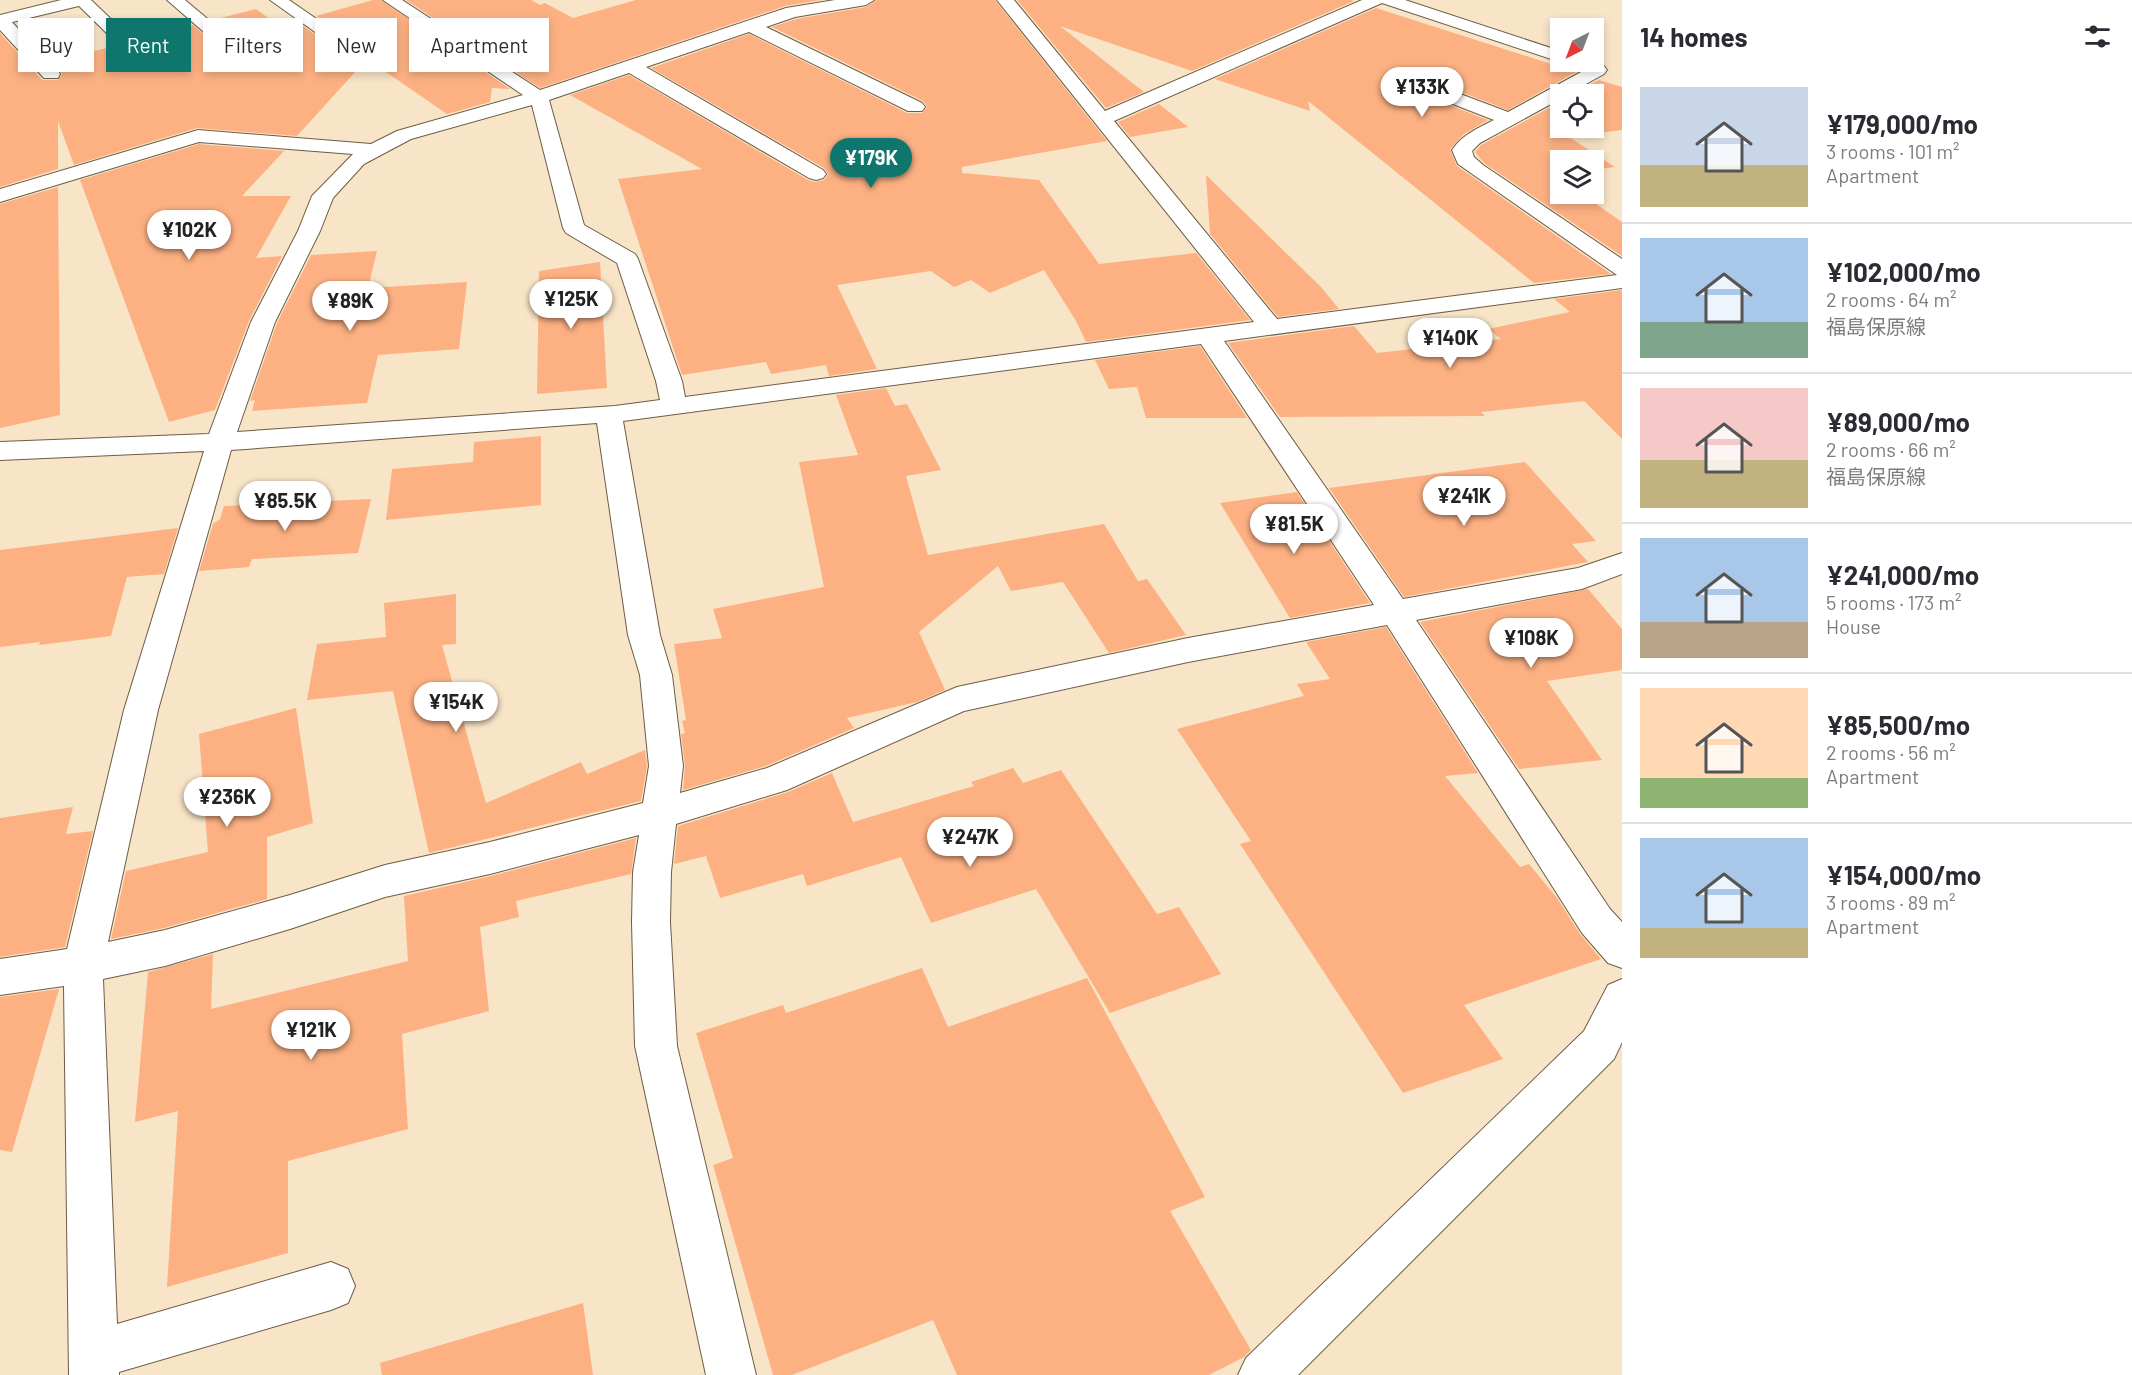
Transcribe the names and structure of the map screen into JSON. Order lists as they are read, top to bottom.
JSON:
{
  "north": "bottom left",
  "page": {
    "heading": "14 homes",
    "chip": [
      "Buy",
      "Rent",
      "Filters",
      "New",
      "Apartment"
    ],
    "price": [
      "¥133K",
      "¥179K",
      "¥102K",
      "¥125K",
      "¥89K",
      "¥140K",
      "¥241K",
      "¥85.5K",
      "¥81.5K",
      "¥108K",
      "¥154K",
      "¥236K",
      "¥247K",
      "¥121K"
    ],
    "list": [
      {
        "name": "¥179,000/mo",
        "note": "3 rooms · 101 m² · Apartment"
      },
      {
        "name": "¥102,000/mo",
        "note": "2 rooms · 64 m² · 福島保原線"
      },
      {
        "name": "¥89,000/mo",
        "note": "2 rooms · 66 m² · 福島保原線"
      },
      {
        "name": "¥241,000/mo",
        "note": "5 rooms · 173 m² · House"
      },
      {
        "name": "¥85,500/mo",
        "note": "2 rooms · 56 m² · Apartment"
      },
      {
        "name": "¥154,000/mo",
        "note": "3 rooms · 89 m² · Apartment"
      }
    ]
  }
}
